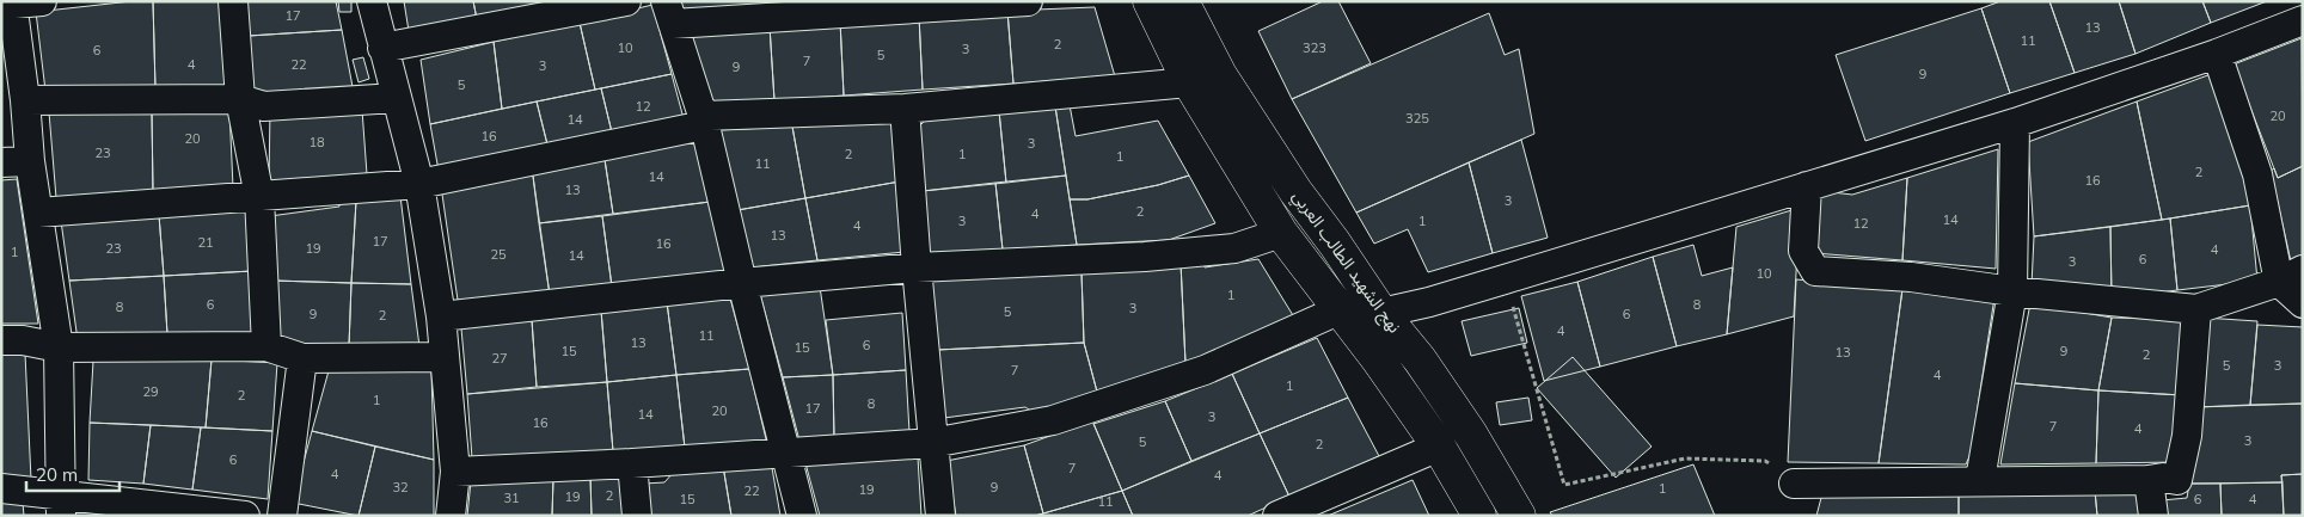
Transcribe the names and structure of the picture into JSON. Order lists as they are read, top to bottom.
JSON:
{
  "streets": {
    "main road": ["نهج الشهيد الطالب العربي"]
  },
  "house_numbers": [
    "17",
    "13",
    "11",
    "2",
    "10",
    "323",
    "3",
    "6",
    "5",
    "7",
    "4",
    "22",
    "3",
    "9",
    "9",
    "5",
    "12",
    "20",
    "325",
    "14",
    "16",
    "20",
    "18",
    "3",
    "23",
    "2",
    "1",
    "1",
    "11",
    "2",
    "14",
    "16",
    "13",
    "3",
    "2",
    "4",
    "14",
    "3",
    "1",
    "12",
    "4",
    "13",
    "17",
    "21",
    "16",
    "23",
    "19",
    "4",
    "1",
    "25",
    "14",
    "6",
    "3",
    "10",
    "1",
    "6",
    "8",
    "8",
    "3",
    "5",
    "9",
    "6",
    "2",
    "4",
    "11",
    "13",
    "6",
    "15",
    "15",
    "9",
    "13",
    "2",
    "27",
    "5",
    "3",
    "7",
    "4",
    "1",
    "29",
    "2",
    "1",
    "8",
    "17",
    "20",
    "14",
    "3",
    "16",
    "7",
    "4",
    "3",
    "5",
    "2",
    "6",
    "7",
    "4",
    "4",
    "32",
    "9",
    "1",
    "19",
    "22",
    "2",
    "19",
    "31",
    "15",
    "6",
    "4",
    "11"
  ],
  "scale_bar": "20 m"
}
